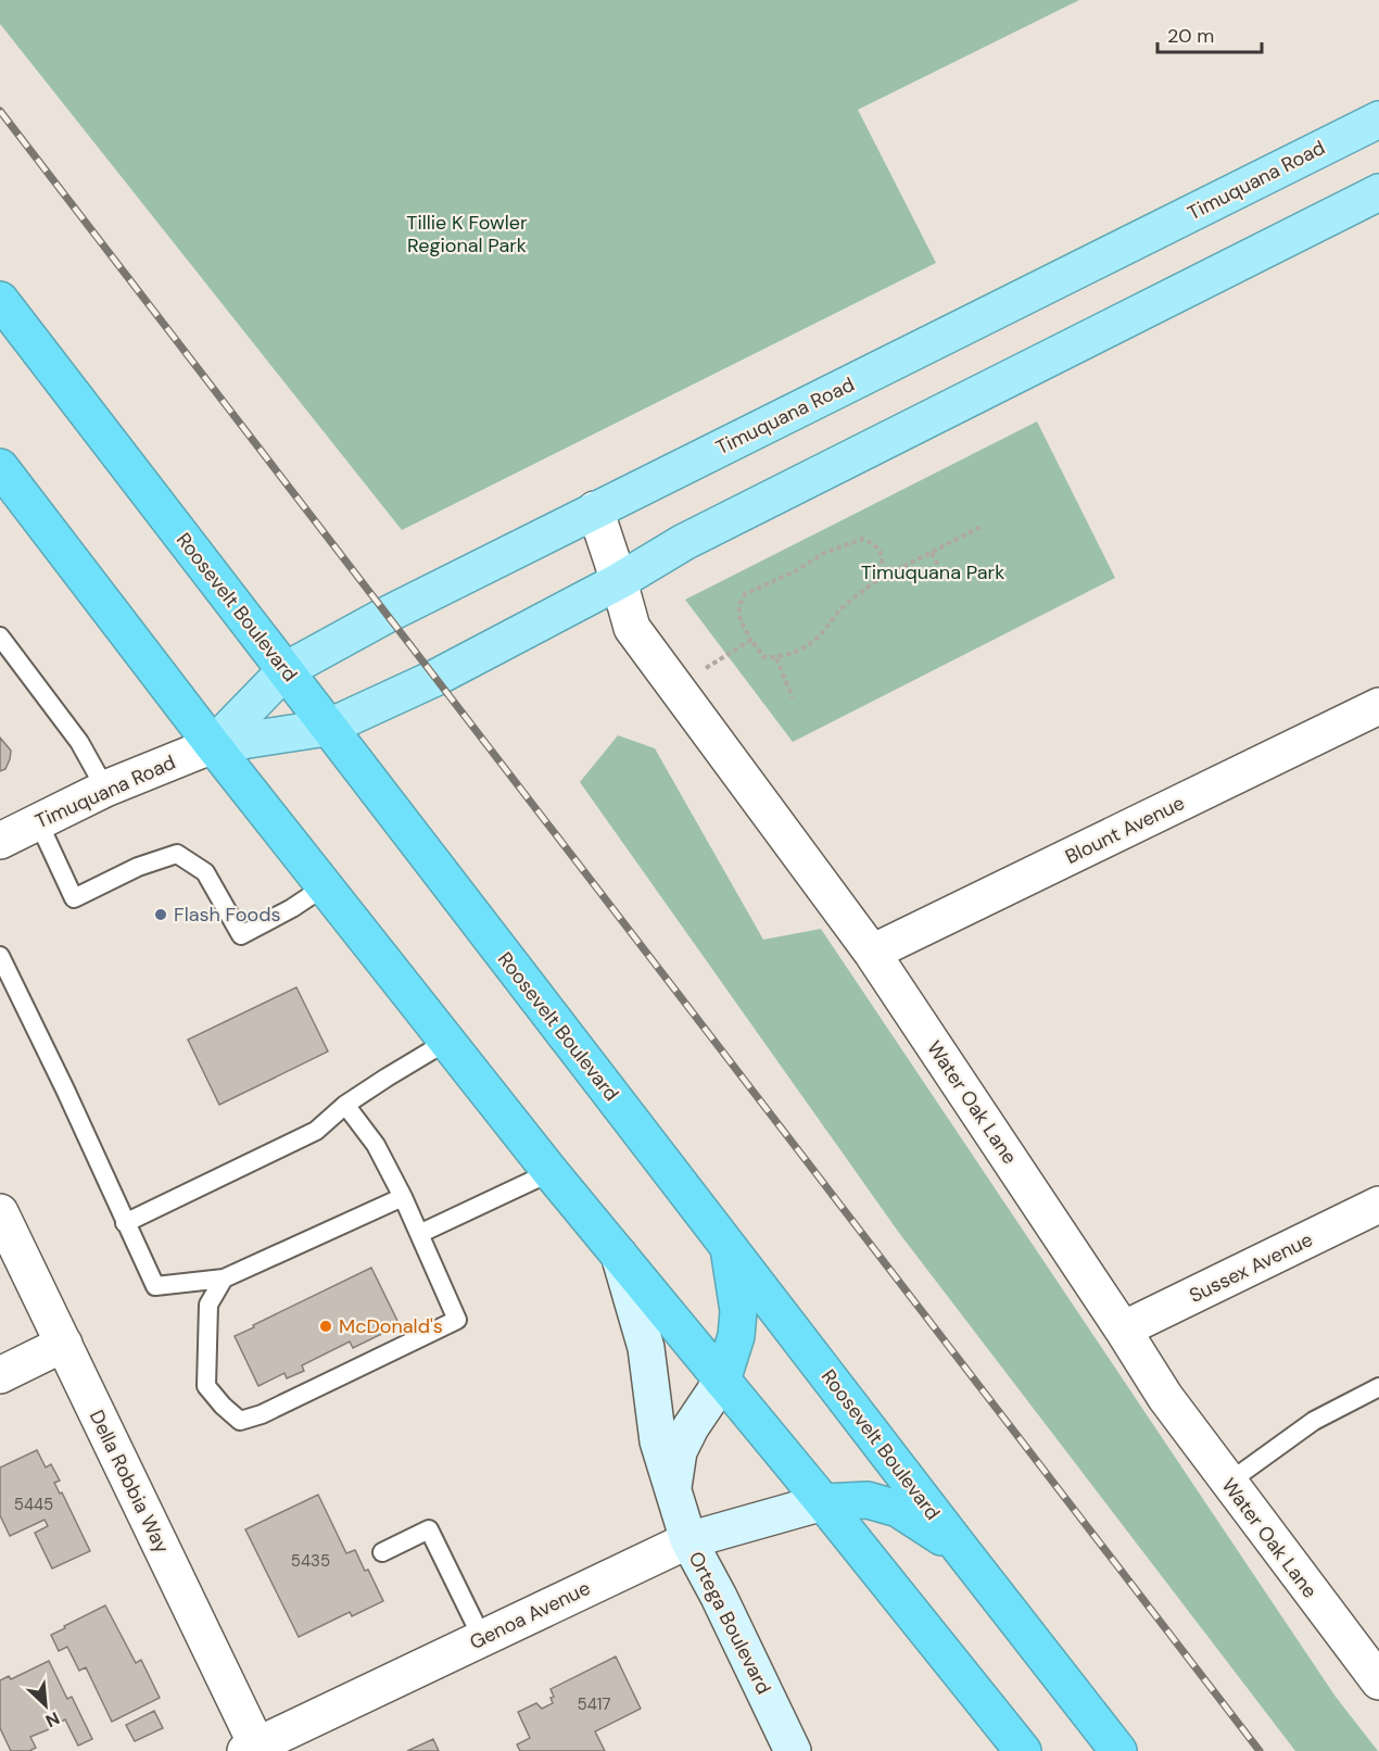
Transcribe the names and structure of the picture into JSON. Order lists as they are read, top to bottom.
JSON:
{
  "streets": {
    "highway": ["Roosevelt Boulevard"],
    "main road": ["Timuquana Road", "Genoa Avenue", "Ortega Boulevard"],
    "street": [
      "Blount Avenue",
      "Water Oak Lane",
      "Sussex Avenue",
      "Della Robbia Way"
    ]
  },
  "crossings": [
    ["Timuquana Road", "Roosevelt Boulevard"],
    ["Timuquana Road", "Water Oak Lane"],
    ["Blount Avenue", "Water Oak Lane"],
    ["Water Oak Lane", "Sussex Avenue"],
    ["Della Robbia Way", "Genoa Avenue"],
    ["Genoa Avenue", "Ortega Boulevard"]
  ],
  "parks": ["Tillie K Fowler Regional Park", "Timuquana Park"],
  "places": ["Flash Foods", "McDonald's"],
  "house_numbers": ["5445", "5435", "5417"],
  "scale_bar": "20 m",
  "north": "bottom right"
}
